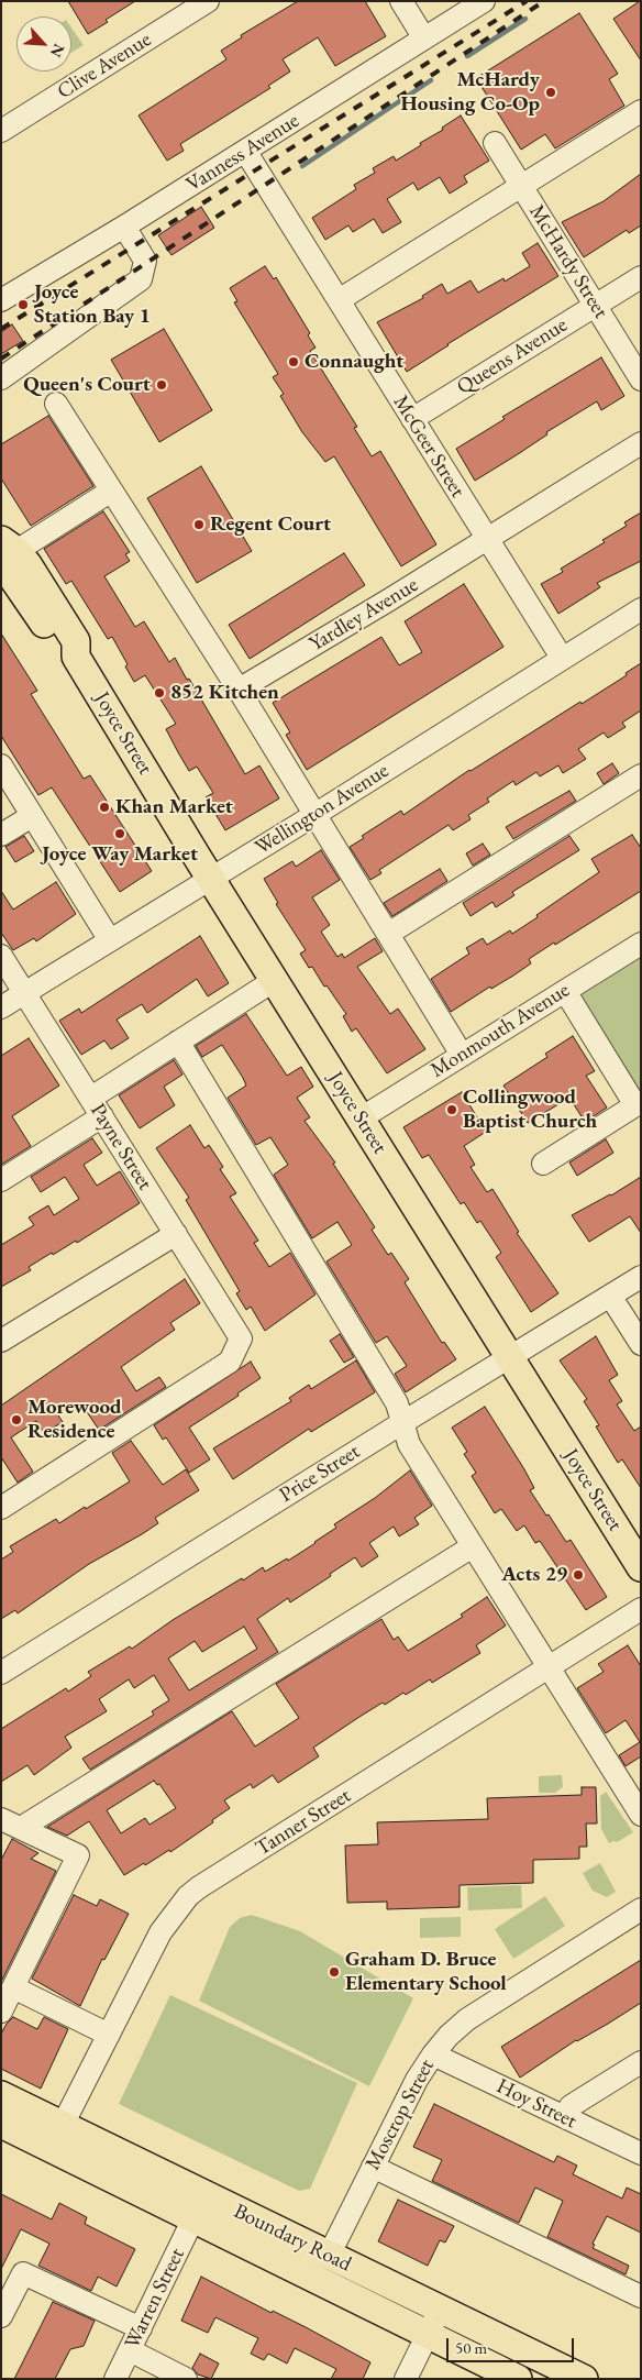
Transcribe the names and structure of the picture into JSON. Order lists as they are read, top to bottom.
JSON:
{
  "streets": {
    "main road": ["Joyce Street", "Boundary Road"],
    "street": [
      "Clive Avenue",
      "Vanness Avenue",
      "McHardy Street",
      "Queens Avenue",
      "McGeer Street",
      "Yardley Avenue",
      "Wellington Avenue",
      "Monmouth Avenue",
      "Payne Street",
      "Price Street",
      "Tanner Street",
      "Hoy Street",
      "Moscrop Street",
      "Warren Street"
    ]
  },
  "crossings": [
    ["Vanness Avenue", "McGeer Street"],
    ["McHardy Street", "Queens Avenue"],
    ["Queens Avenue", "McGeer Street"],
    ["McGeer Street", "Yardley Avenue"],
    ["McGeer Street", "Wellington Avenue"],
    ["Joyce Street", "Wellington Avenue"],
    ["Joyce Street", "Monmouth Avenue"],
    ["Joyce Street", "Price Street"],
    ["Wellington Avenue", "Payne Street"],
    ["Tanner Street", "Boundary Road"],
    ["Hoy Street", "Moscrop Street"],
    ["Moscrop Street", "Boundary Road"],
    ["Boundary Road", "Warren Street"]
  ],
  "places": [
    "McHardy Housing Co-Op",
    "Joyce Station Bay 1",
    "Connaught",
    "Queen's Court",
    "Regent Court",
    "852 Kitchen",
    "Khan Market",
    "Joyce Way Market",
    "Collingwood Baptist Church",
    "Morewood Residence",
    "Acts 29",
    "Graham D. Bruce Elementary School"
  ],
  "scale_bar": "50 m",
  "north": "bottom right"
}
